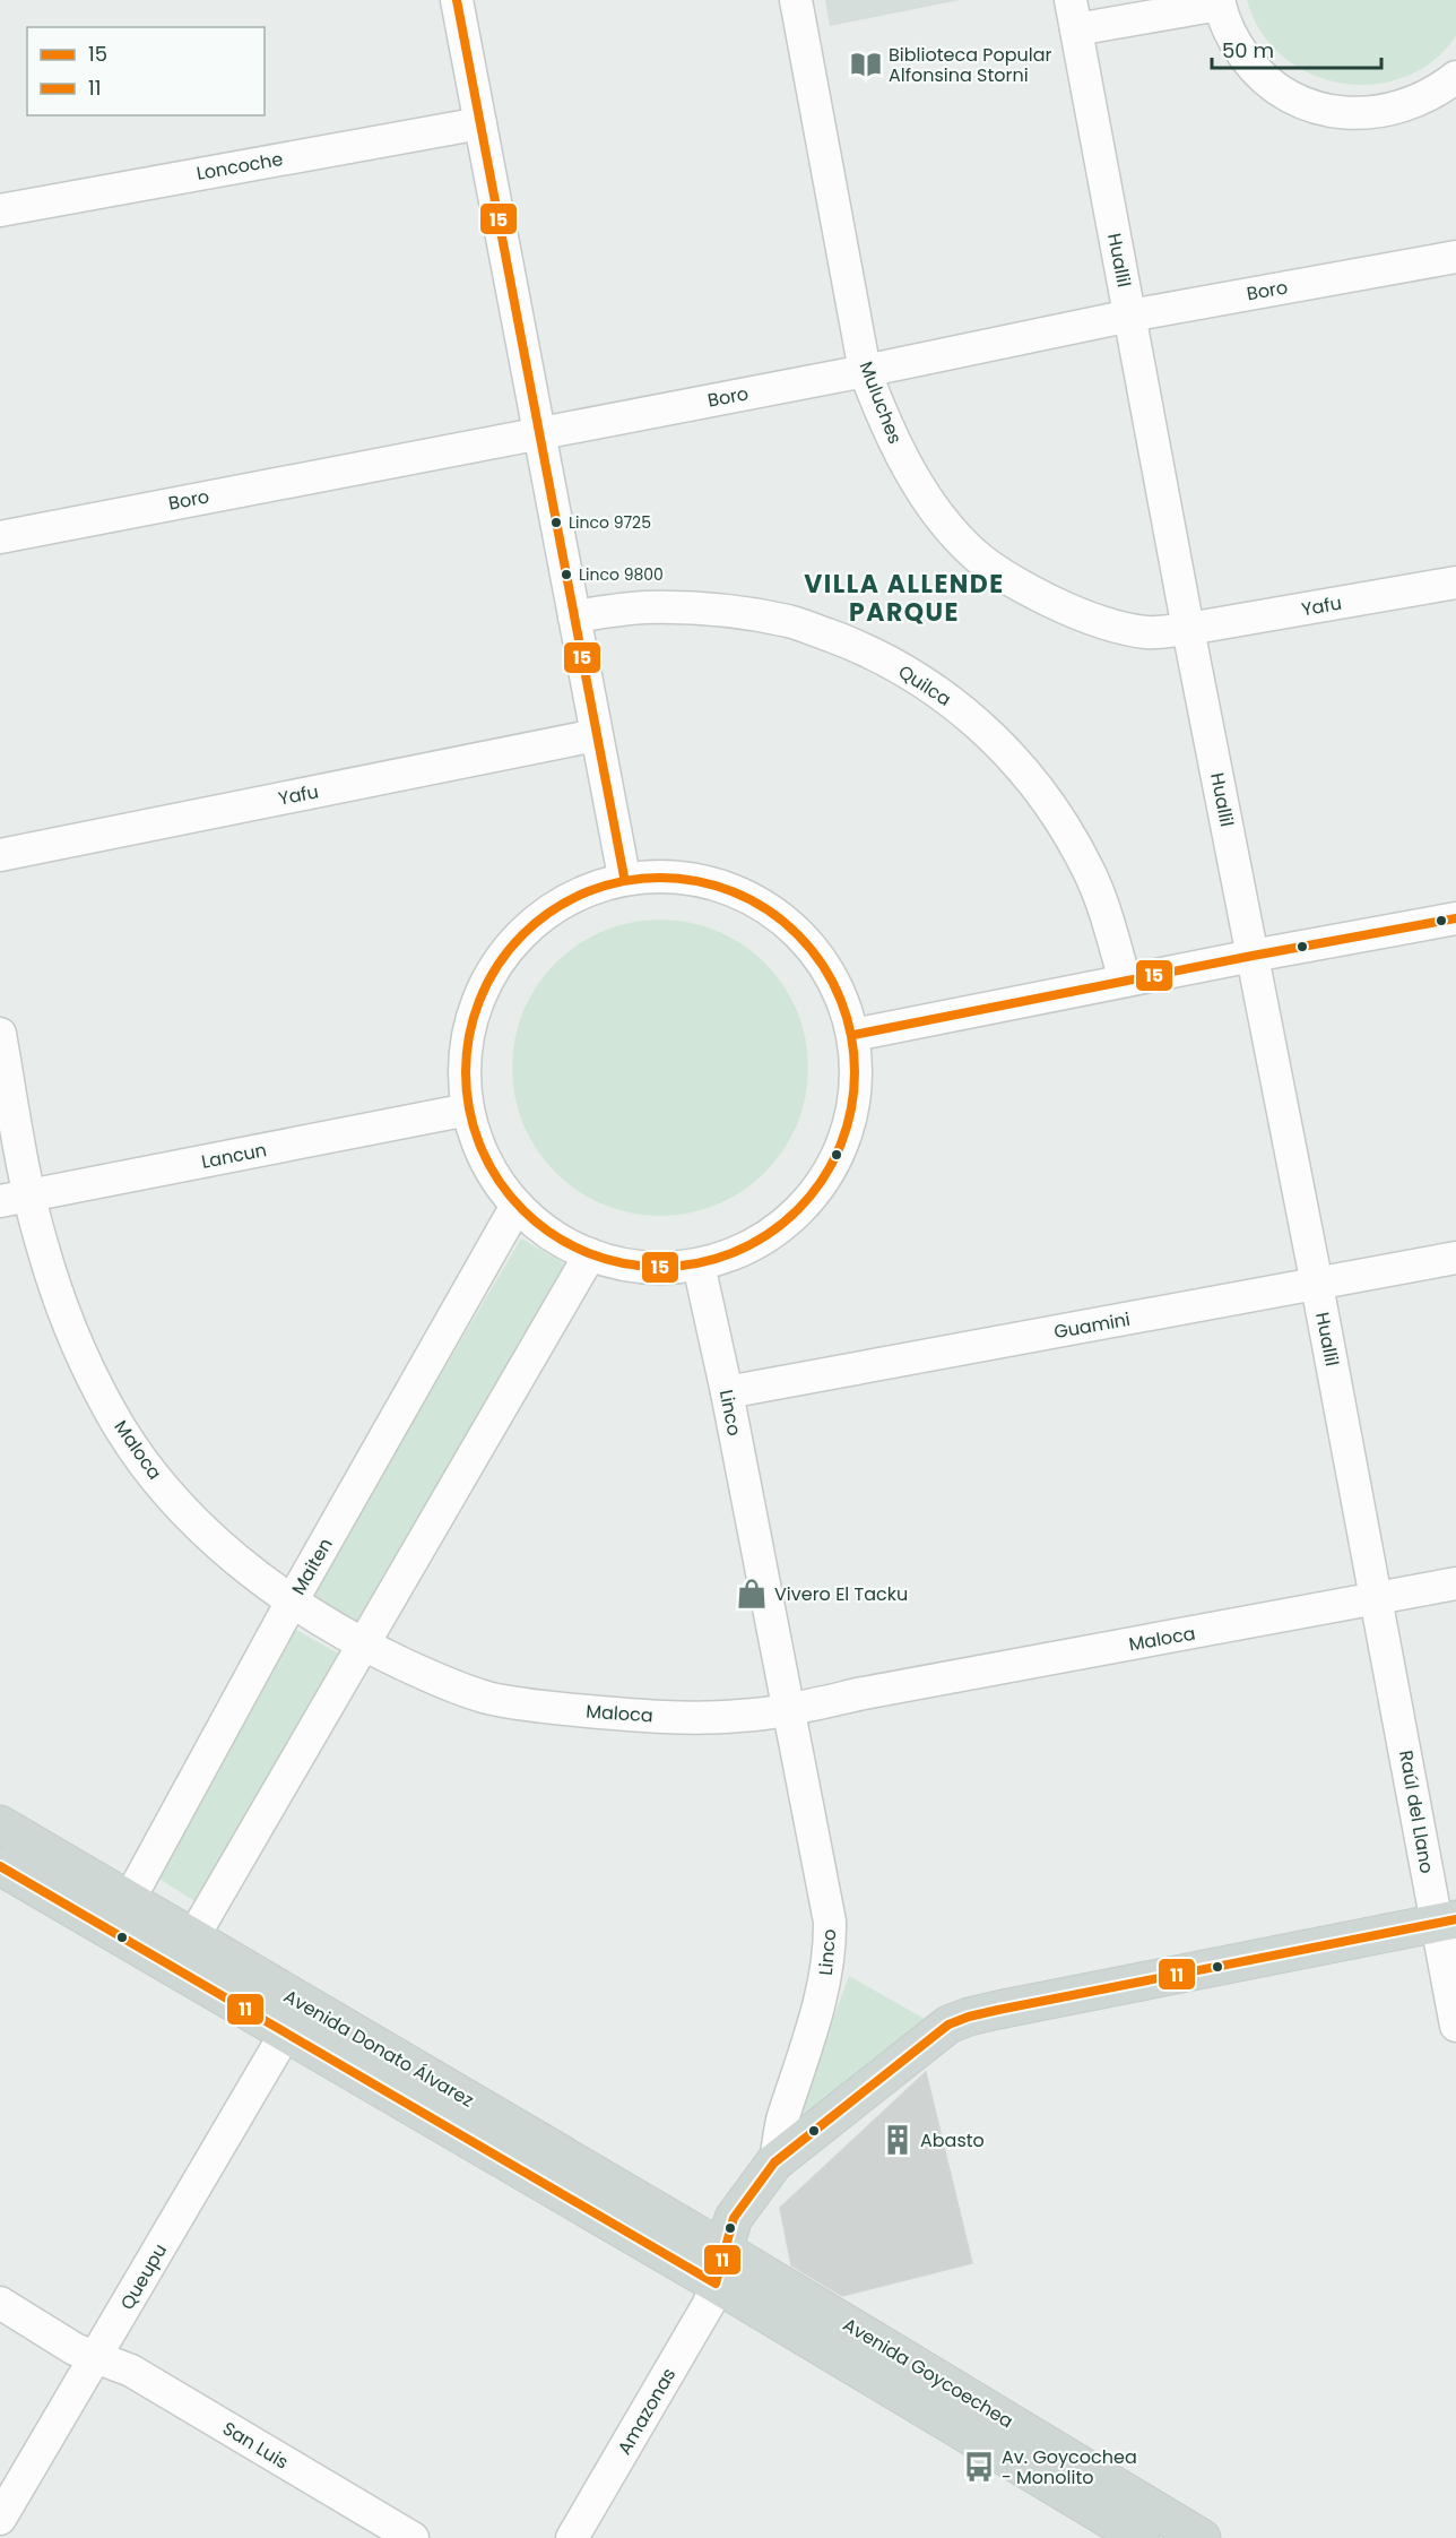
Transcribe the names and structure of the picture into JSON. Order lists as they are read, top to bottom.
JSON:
{
  "streets": {
    "main road": ["Avenida Donato Álvarez", "Avenida Goycoechea"],
    "street": [
      "Loncoche",
      "Huallil",
      "Boro",
      "Muluches",
      "Yafu",
      "Quilca",
      "Lancun",
      "Guamini",
      "Linco",
      "Maloca",
      "Maiten",
      "Raúl del Llano",
      "Queupu",
      "Amazonas",
      "San Luis"
    ]
  },
  "crossings": [
    ["Huallil", "Boro"],
    ["Huallil", "Muluches"],
    ["Huallil", "Yafu"],
    ["Huallil", "Guamini"],
    ["Huallil", "Maloca"],
    ["Huallil", "Raúl del Llano"],
    ["Boro", "Muluches"],
    ["Muluches", "Yafu"],
    ["Lancun", "Maloca"],
    ["Guamini", "Linco"],
    ["Linco", "Maloca"],
    ["Maloca", "Maiten"],
    ["Maloca", "Raúl del Llano"],
    ["Maiten", "Avenida Donato Álvarez"],
    ["Avenida Donato Álvarez", "Queupu"],
    ["Avenida Donato Álvarez", "Avenida Goycoechea"],
    ["Avenida Donato Álvarez", "Amazonas"],
    ["Queupu", "San Luis"],
    ["Avenida Goycoechea", "Amazonas"]
  ],
  "districts": ["VILLA ALLENDE PARQUE"],
  "places": {
    "library": ["Biblioteca Popular Alfonsina Storni"],
    "other": ["Linco 9725", "Linco 9800"],
    "shop": ["Vivero El Tacku"],
    "building": ["Abasto"],
    "bus stop": ["Av. Goycochea - Monolito"]
  },
  "lines": ["transit line 15", "transit line 11"],
  "legend": ["15", "11"],
  "scale_bar": "50 m"
}
